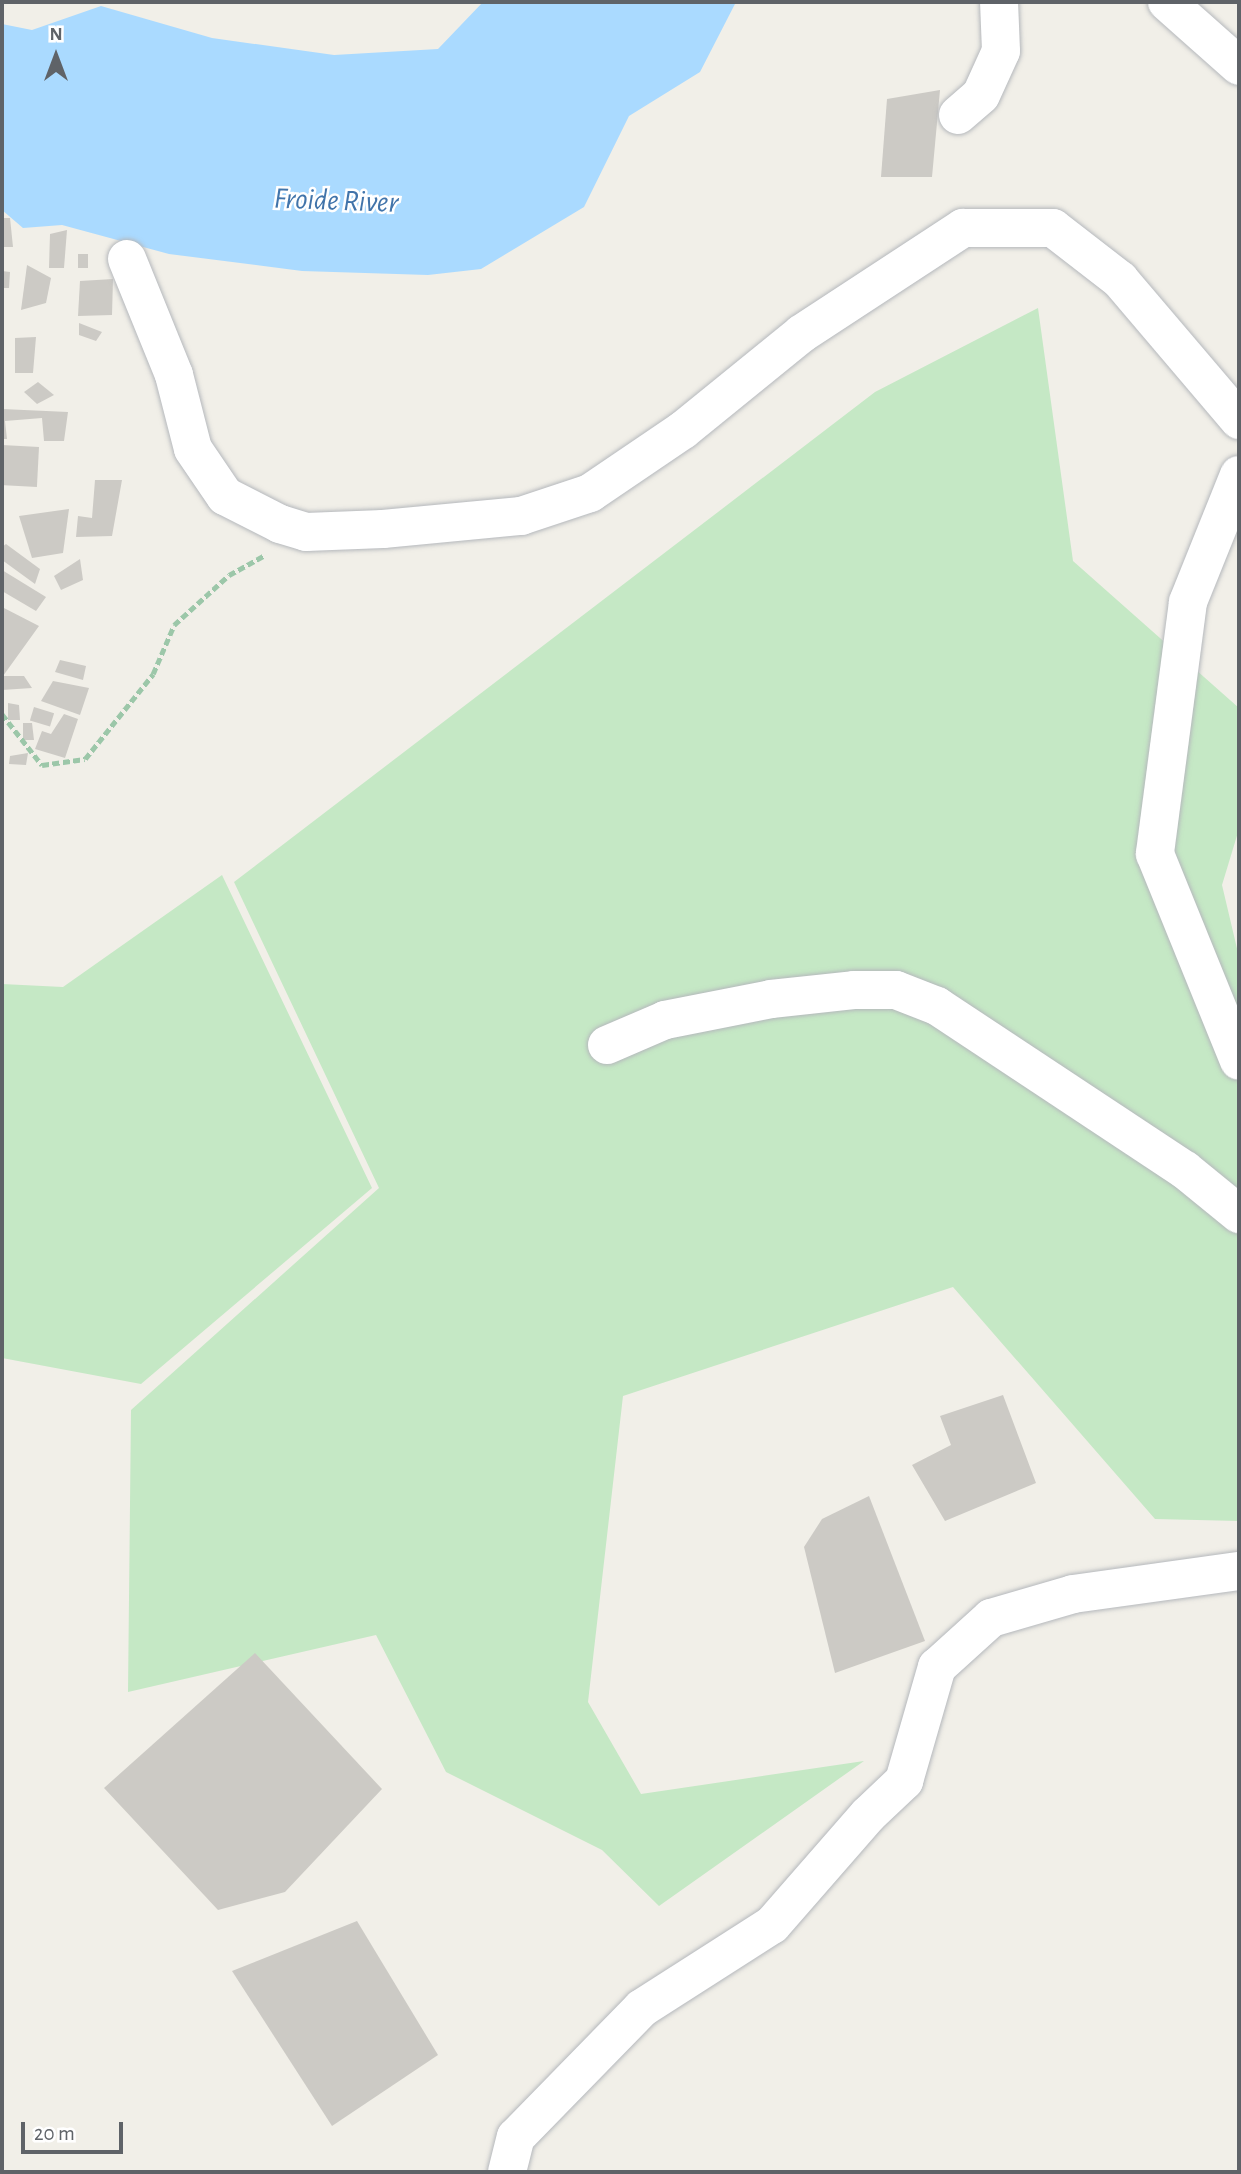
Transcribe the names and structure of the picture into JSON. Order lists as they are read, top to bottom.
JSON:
{
  "water": ["Froide River"],
  "scale_bar": "20 m",
  "north": "top"
}
